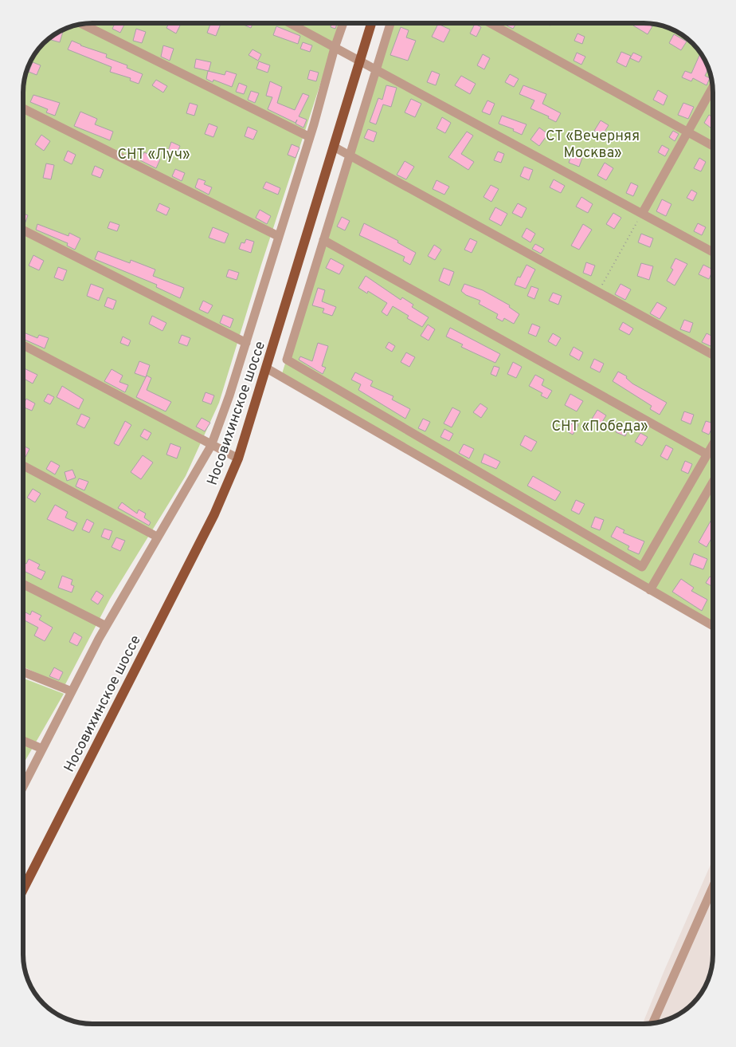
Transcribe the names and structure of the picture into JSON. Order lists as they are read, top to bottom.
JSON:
{
  "streets": {
    "main road": ["Носовихинское шоссе"]
  },
  "parks": ["СТ «Вечерняя Москва»", "СНТ «Луч»", "СНТ «Победа»"]
}
